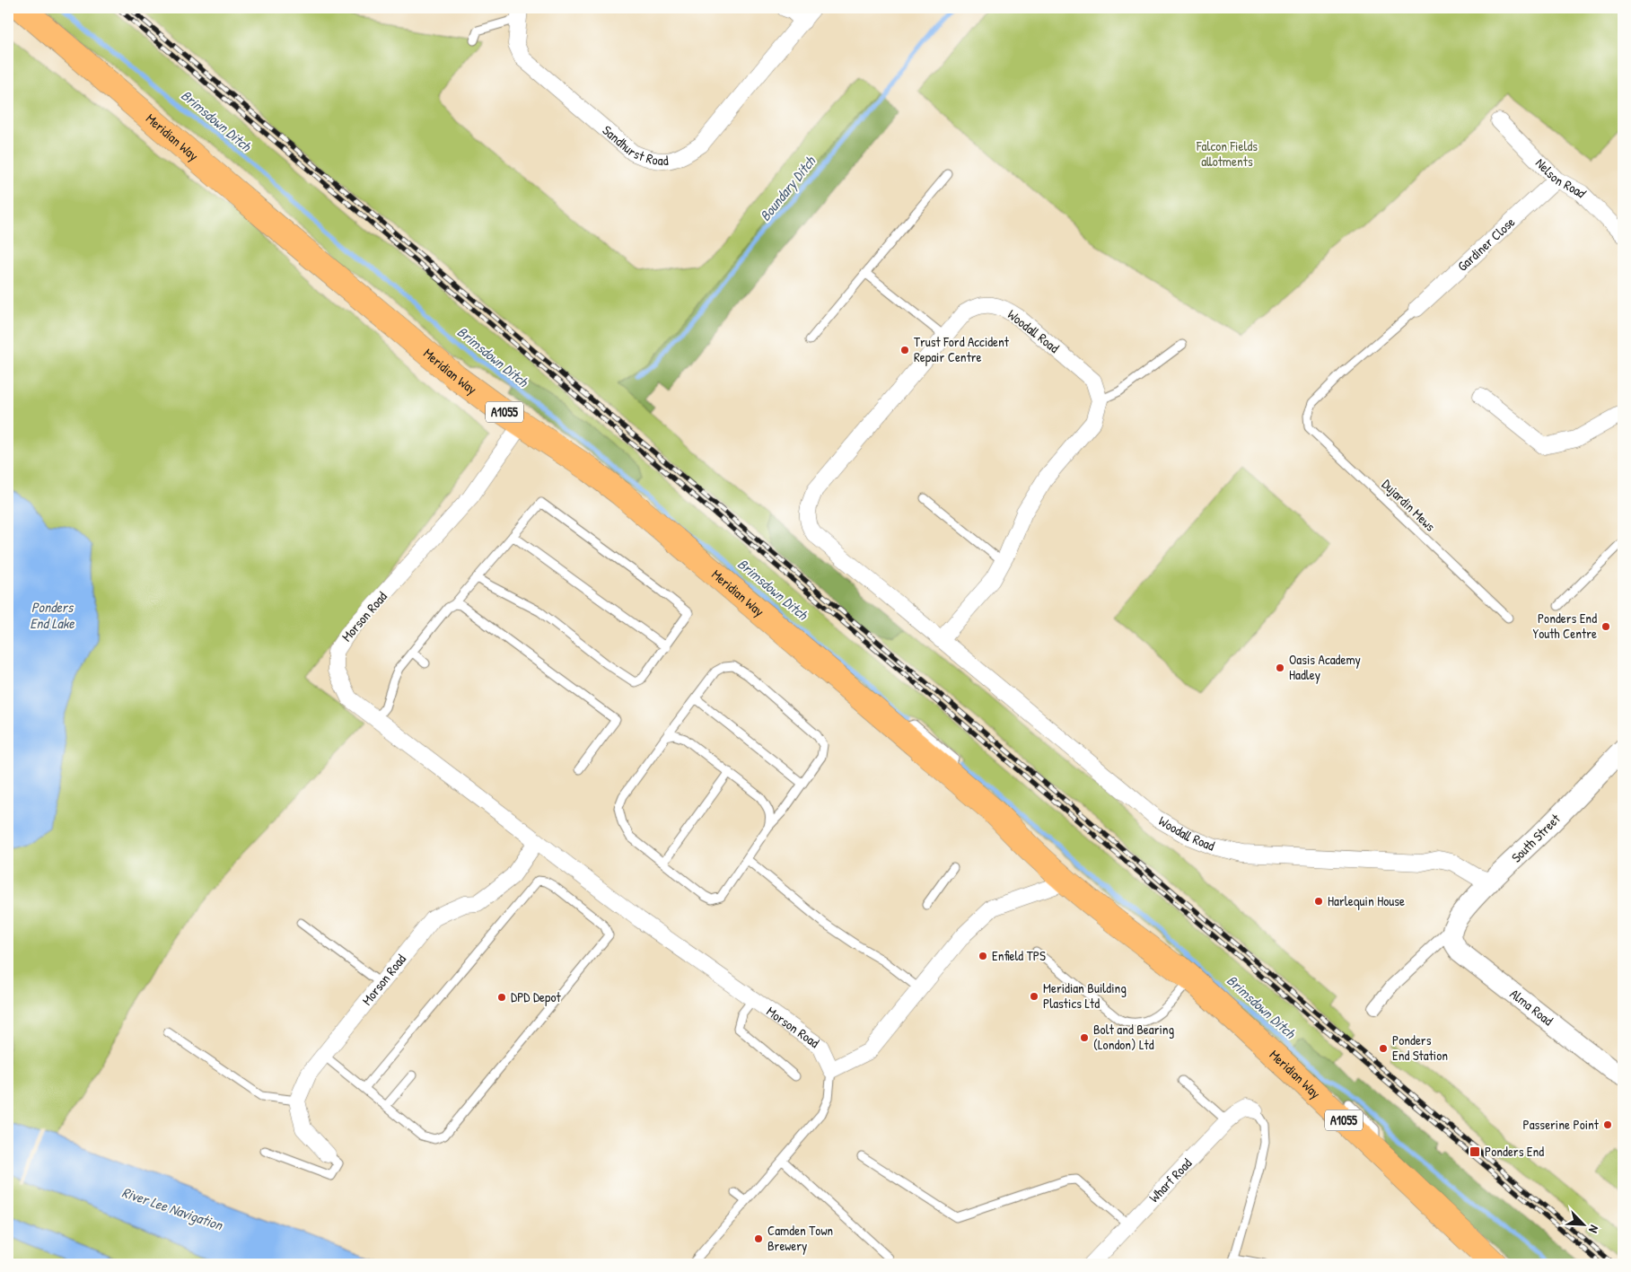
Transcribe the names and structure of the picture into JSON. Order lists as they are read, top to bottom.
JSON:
{
  "streets": {
    "main road": ["Meridian Way", "A1055"],
    "street": [
      "Sandhurst Road",
      "Nelson Road",
      "Gardiner Close",
      "Woodall Road",
      "Morson Road",
      "South Street",
      "Alma Road",
      "Wharf Road"
    ],
    "lane": ["Dujardin Mews"]
  },
  "crossings": [
    ["Meridian Way", "Morson Road"],
    ["Nelson Road", "Gardiner Close"],
    ["Gardiner Close", "Dujardin Mews"],
    ["Woodall Road", "South Street"],
    ["South Street", "Alma Road"]
  ],
  "water": [
    "Brimsdown Ditch",
    "Boundary Ditch",
    "Ponders End Lake",
    "River Lee Navigation"
  ],
  "parks": ["Falcon Fields allotments"],
  "places": {
    "other": [
      "Trust Ford Accident Repair Centre",
      "Ponders End Youth Centre",
      "Oasis Academy Hadley",
      "Harlequin House",
      "Enfield TPS",
      "Meridian Building Plastics Ltd",
      "DPD Depot",
      "Bolt and Bearing (London) Ltd",
      "Ponders End Station",
      "Passerine Point",
      "Camden Town Brewery"
    ],
    "transit": ["Ponders End"]
  },
  "north": "bottom right"
}
